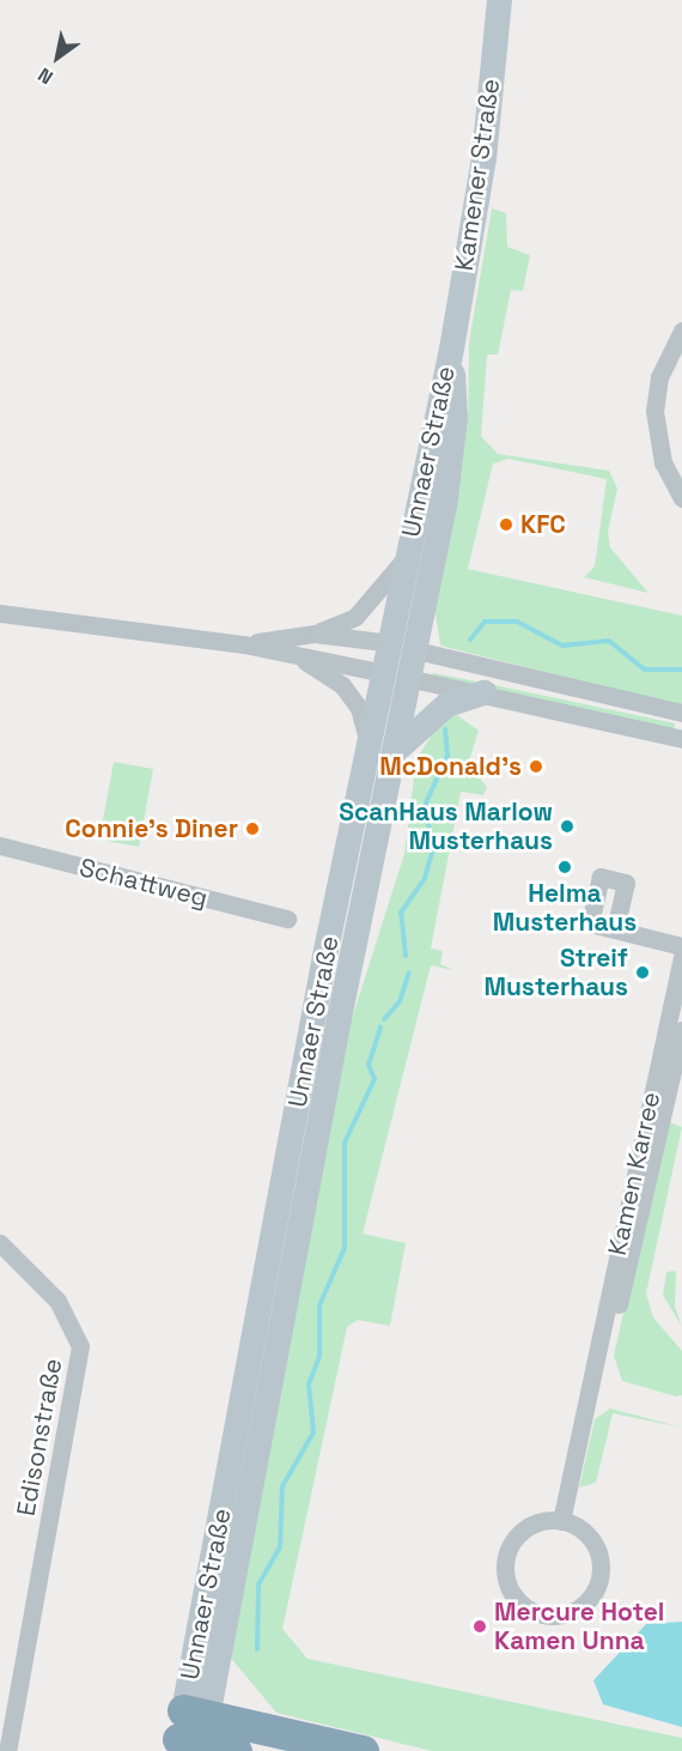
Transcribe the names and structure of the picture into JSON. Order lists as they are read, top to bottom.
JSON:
{
  "streets": {
    "main road": ["Kamener Straße", "Unnaer Straße"],
    "street": ["Schattweg", "Kamen Karree", "Edisonstraße"]
  },
  "crossings": [
    ["Kamener Straße", "Unnaer Straße"]
  ],
  "places": [
    "KFC",
    "McDonald's",
    "ScanHaus Marlow Musterhaus",
    "Connie’s Diner",
    "Helma Musterhaus",
    "Streif Musterhaus",
    "Mercure Hotel Kamen Unna"
  ],
  "north": "bottom left"
}
